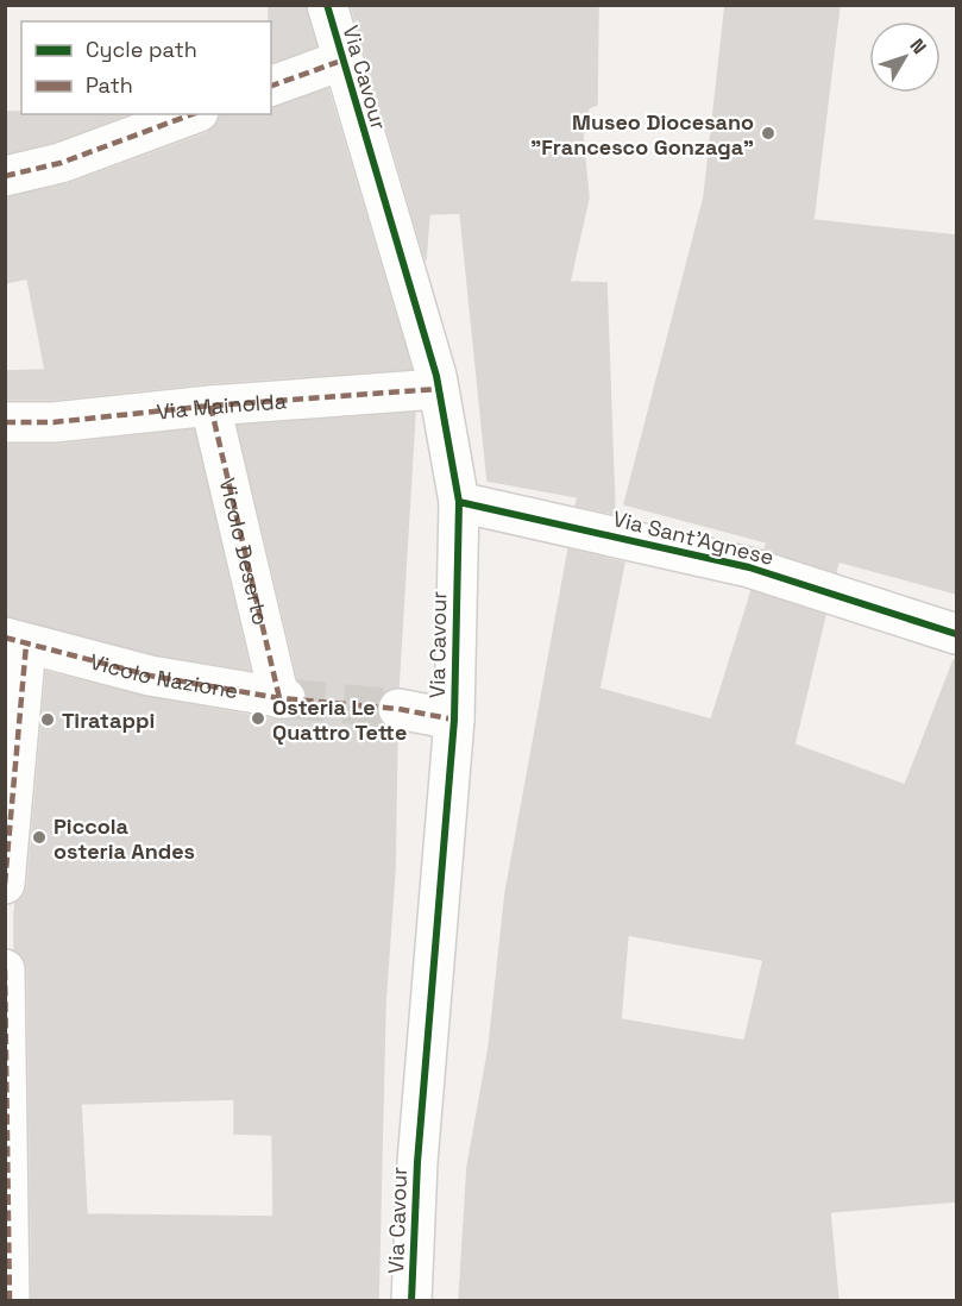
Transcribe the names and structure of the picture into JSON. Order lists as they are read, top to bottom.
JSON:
{
  "streets": {
    "street": [
      "Via Cavour",
      "Via Mainolda",
      "Via Sant'Agnese",
      "Vicolo Deserto",
      "Vicolo Nazione"
    ]
  },
  "crossings": [
    ["Via Cavour", "Via Mainolda"],
    ["Via Cavour", "Via Sant'Agnese"],
    ["Via Mainolda", "Vicolo Deserto"],
    ["Vicolo Deserto", "Vicolo Nazione"]
  ],
  "places": [
    "Museo Diocesano \"Francesco Gonzaga\"",
    "Osteria Le Quattro Tette",
    "Tiratappi",
    "Piccola osteria Andes"
  ],
  "legend": ["Cycle path", "Path"],
  "north": "top right"
}
